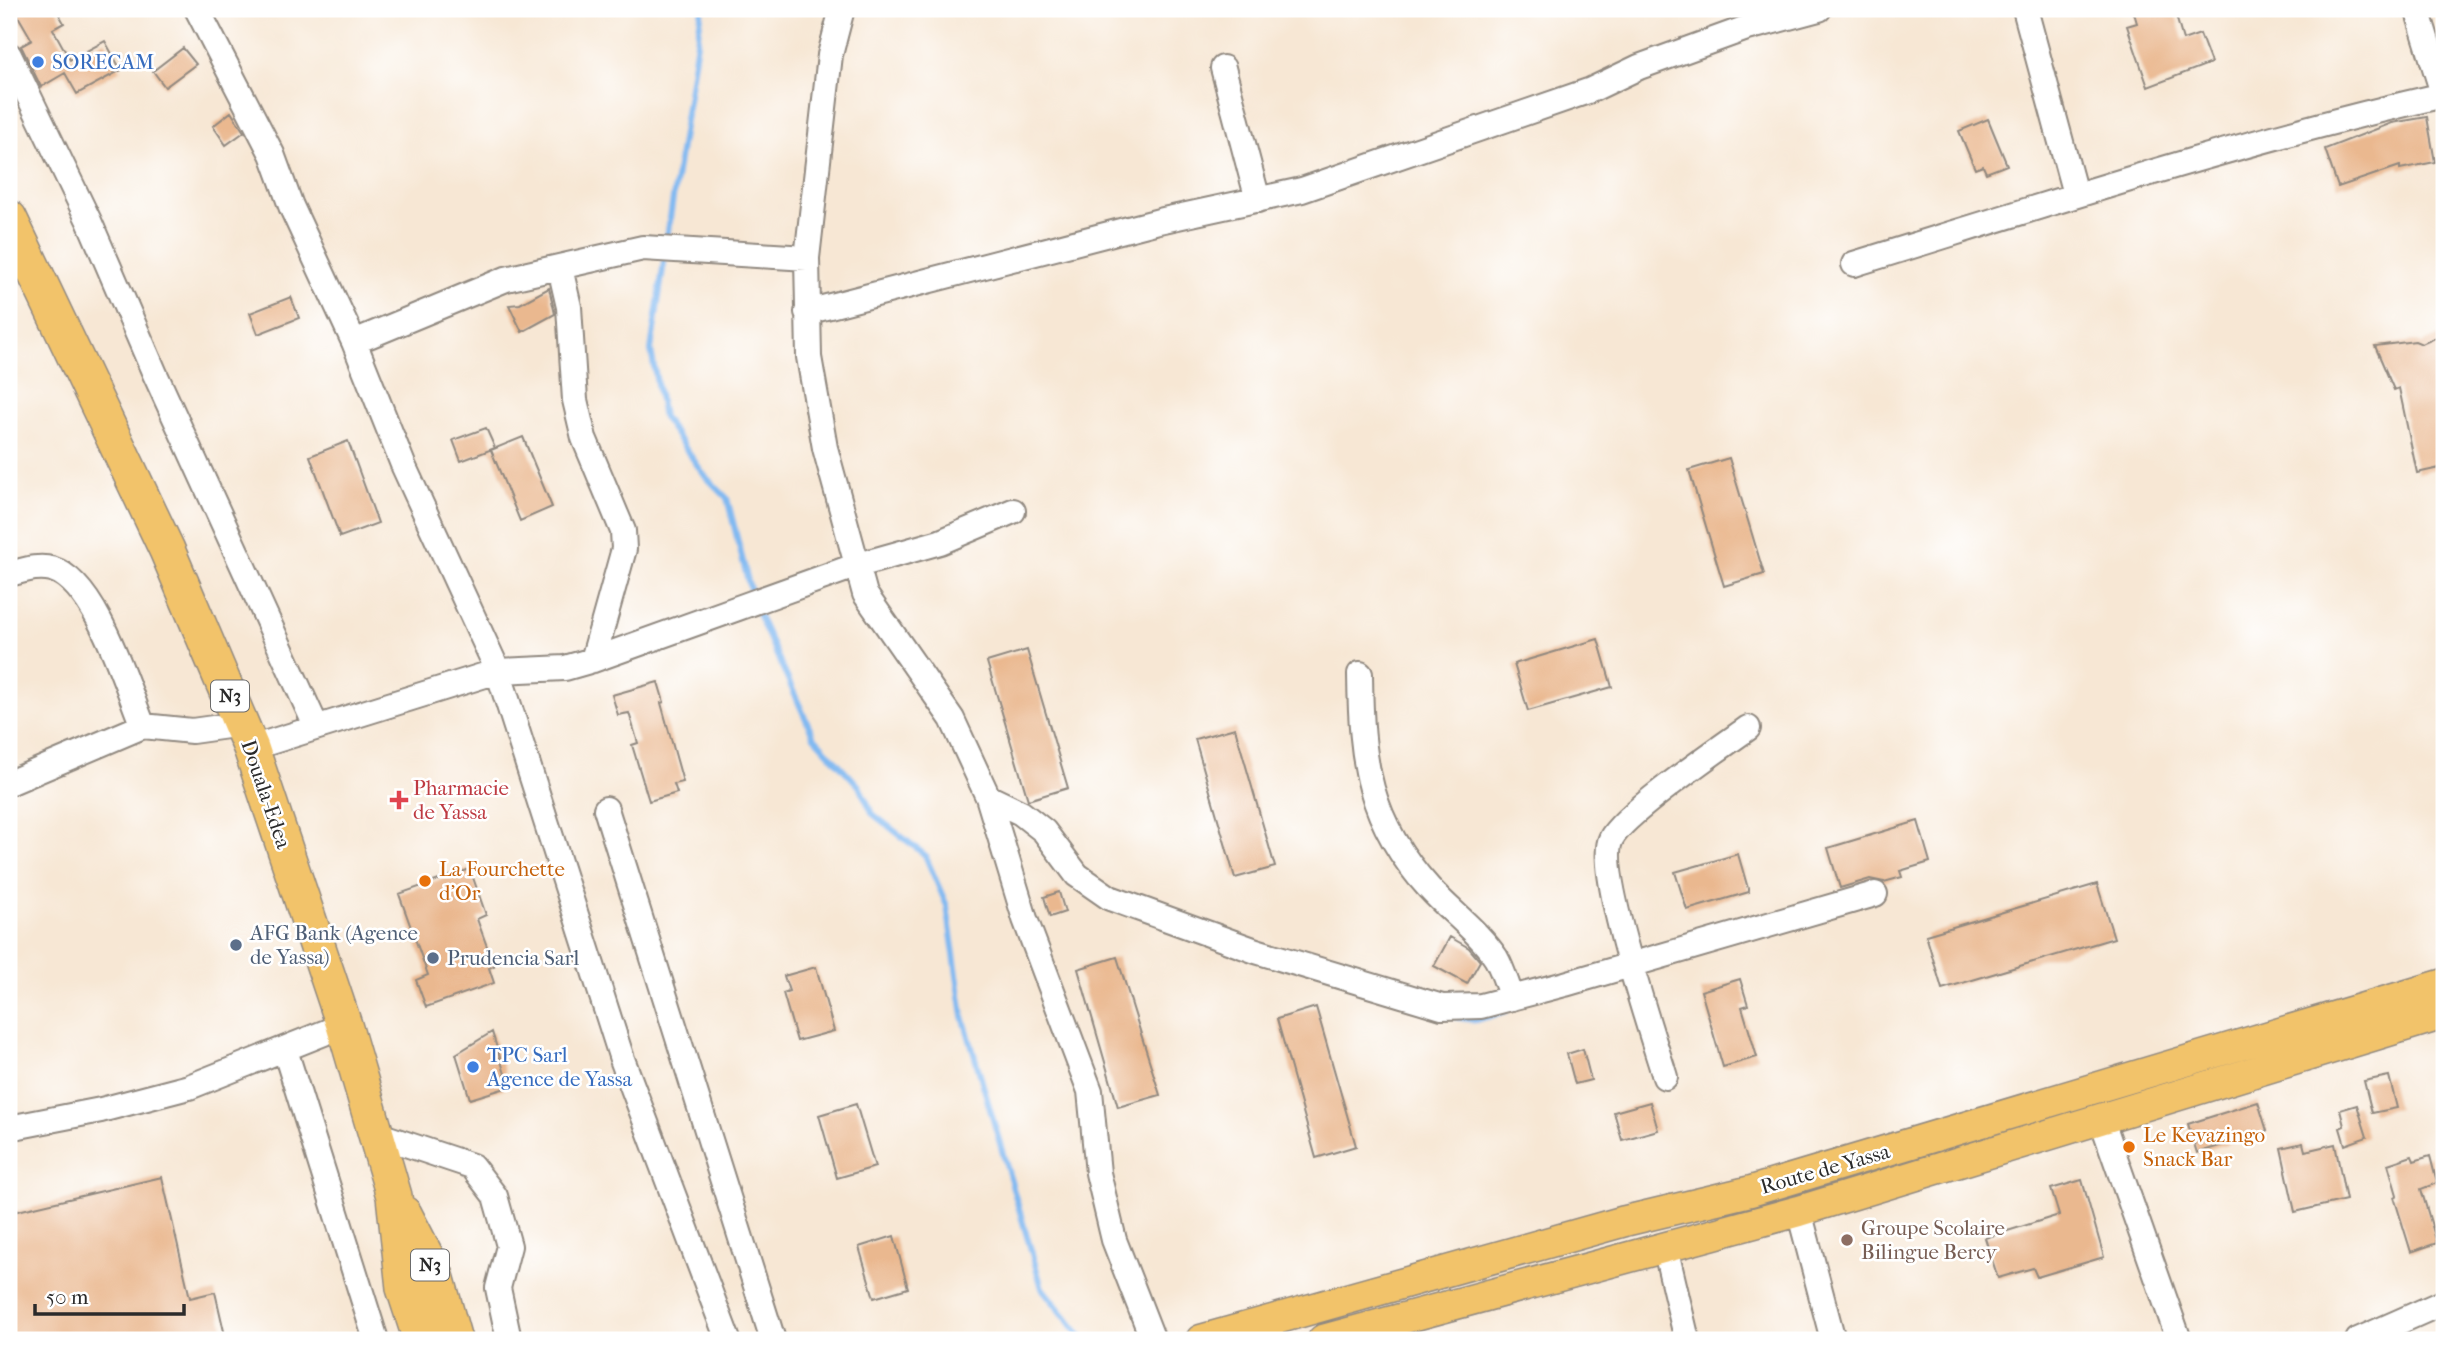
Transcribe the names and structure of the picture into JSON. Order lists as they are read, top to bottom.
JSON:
{
  "streets": {
    "highway": ["N3", "Douala-Edea"],
    "main road": ["Route de Yassa"]
  },
  "places": {
    "other": [
      "SORECAM",
      "La Fourchette d'Or",
      "AFG Bank (Agence de Yassa)",
      "Prudencia Sarl",
      "TPC Sarl Agence de Yassa",
      "Le Kevazingo Snack Bar",
      "Groupe Scolaire Bilingue Bercy"
    ],
    "health": ["Pharmacie de Yassa"]
  },
  "scale_bar": "50 m"
}
